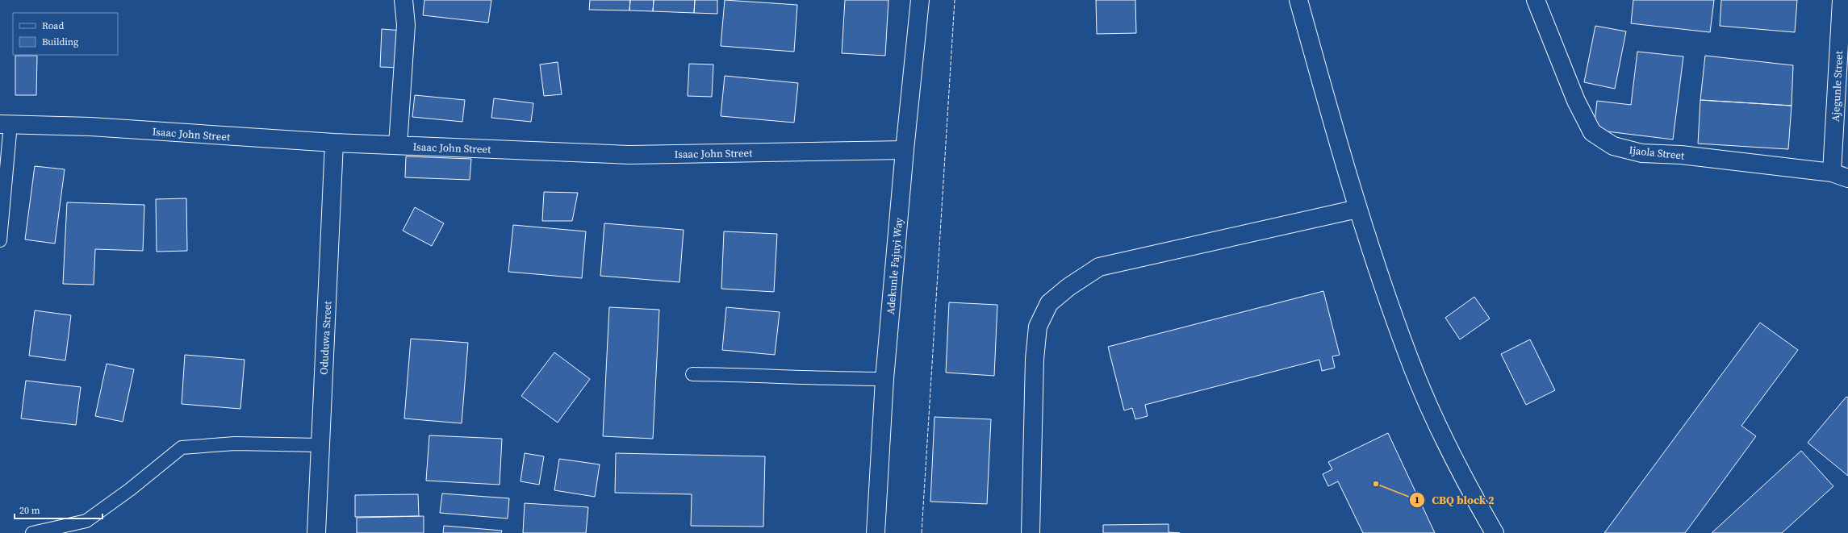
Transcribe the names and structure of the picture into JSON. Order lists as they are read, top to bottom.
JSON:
{
  "streets": {
    "street": [
      "Ajegunle Street",
      "Isaac John Street",
      "Ijaola Street",
      "Adekunle Fajuyi Way",
      "Oduduwa Street"
    ]
  },
  "crossings": [
    ["Ajegunle Street", "Ijaola Street"],
    ["Isaac John Street", "Adekunle Fajuyi Way"],
    ["Isaac John Street", "Oduduwa Street"]
  ],
  "places": ["CBQ block 2"],
  "legend": ["Road", "Building"],
  "scale_bar": "20 m"
}
